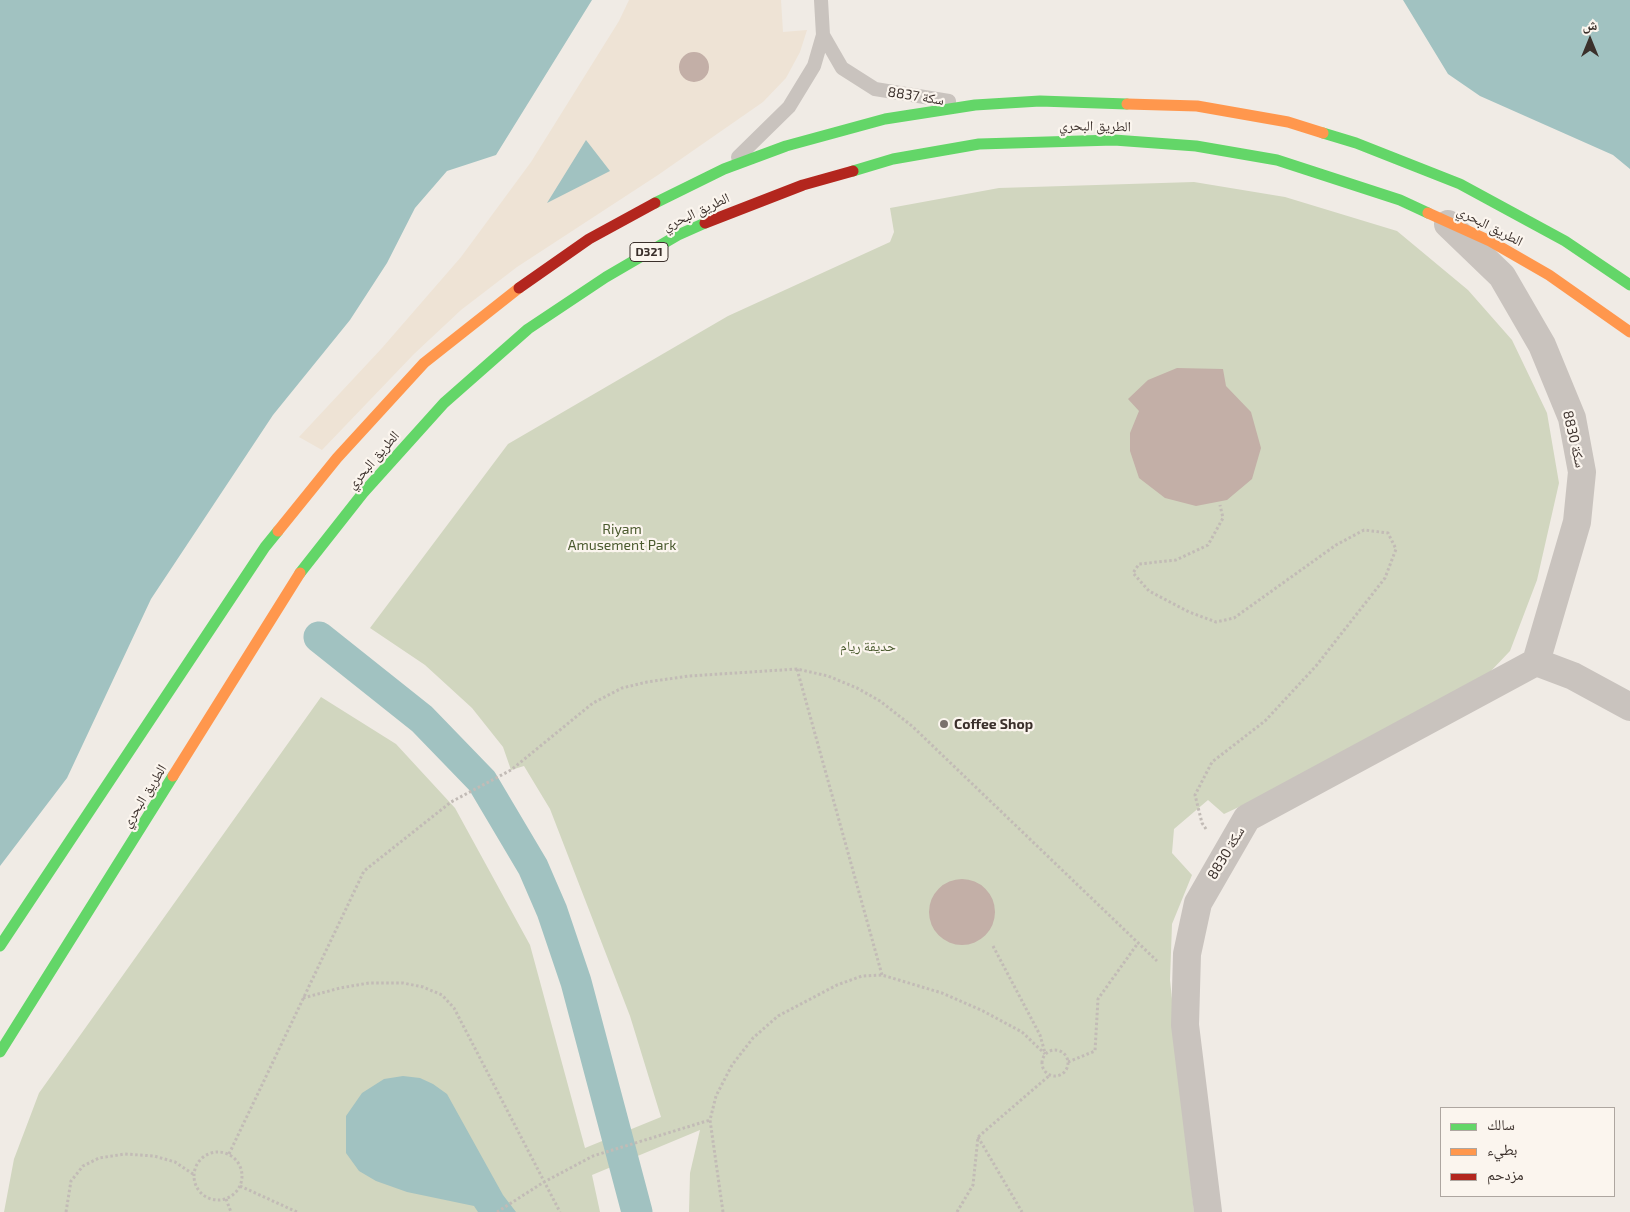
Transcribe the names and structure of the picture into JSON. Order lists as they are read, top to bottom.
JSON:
{
  "streets": {
    "main road": ["الطريق البحري", "D321"],
    "street": ["سكة 8830"],
    "lane": ["سكة 8837"]
  },
  "crossings": [
    ["سكة 8837", "الطريق البحري"],
    ["الطريق البحري", "سكة 8830"]
  ],
  "parks": ["Riyam Amusement Park", "حديقة ريام"],
  "places": ["Coffee Shop"],
  "legend": ["سالك", "بطيء", "مزدحم"],
  "north": "top"
}
